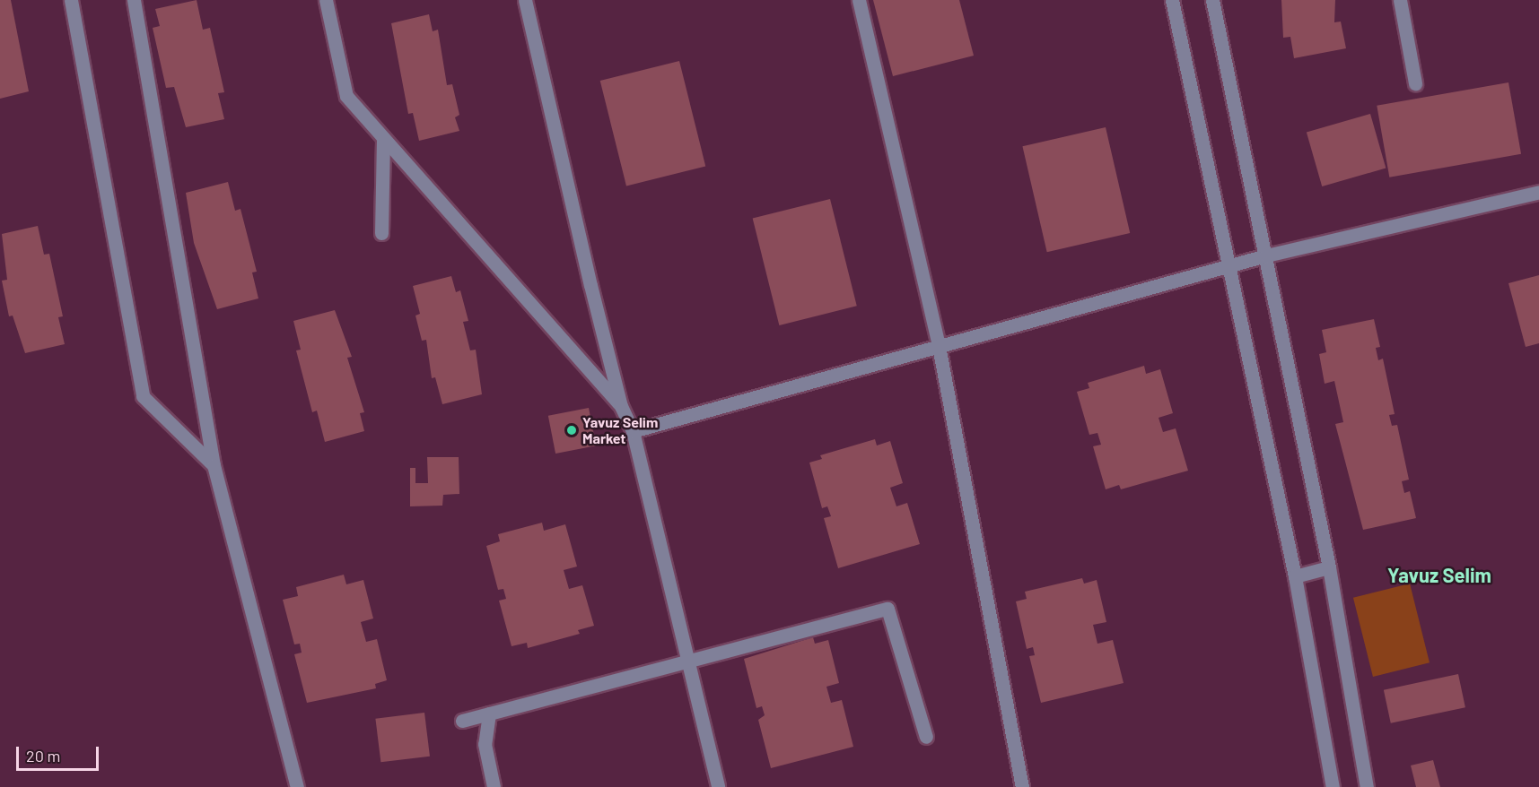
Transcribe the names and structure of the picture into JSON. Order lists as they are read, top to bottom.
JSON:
{
  "districts": ["Yavuz Selim"],
  "places": ["Yavuz Selim Market"],
  "scale_bar": "20 m"
}
